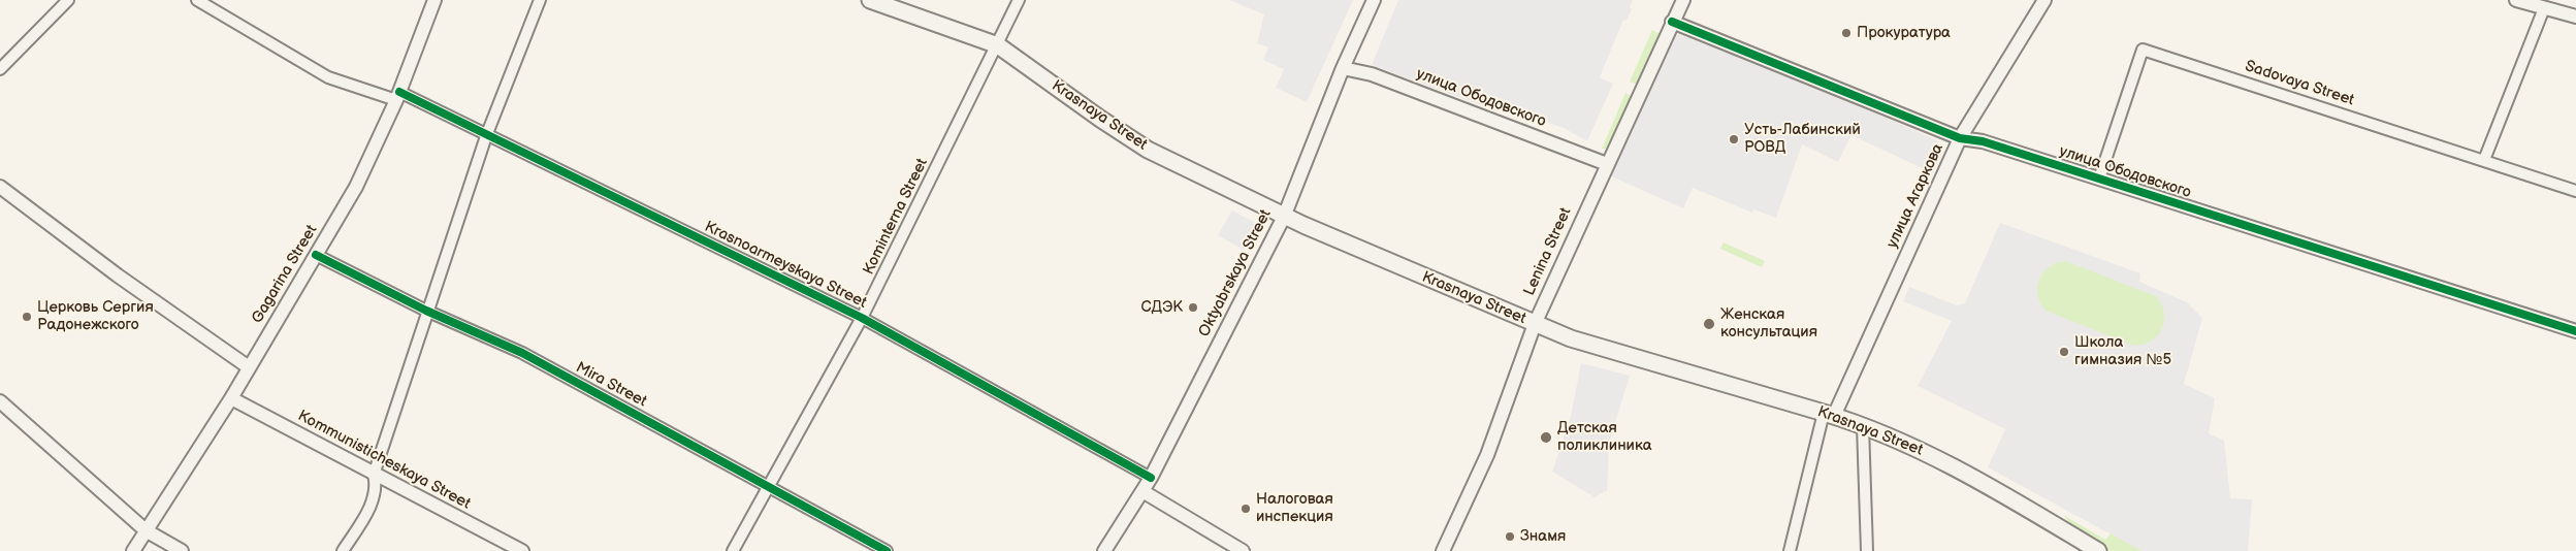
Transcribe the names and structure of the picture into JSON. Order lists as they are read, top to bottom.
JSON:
{
  "streets": {
    "main road": ["Krasnaya Street"],
    "street": [
      "Sadovaya Street",
      "улица Ободовского",
      "улица Агаркова",
      "Kominterna Street",
      "Lenina Street",
      "Krasnoarmeyskaya Street",
      "Oktyabrskaya Street",
      "Gagarina Street",
      "Mira Street",
      "Kommunisticheskaya Street"
    ]
  },
  "crossings": [
    ["Sadovaya Street", "улица Ободовского"],
    ["улица Ободовского", "улица Агаркова"],
    ["улица Ободовского", "Lenina Street"],
    ["улица Ободовского", "Oktyabrskaya Street"],
    ["Krasnaya Street", "улица Агаркова"],
    ["Krasnaya Street", "Kominterna Street"],
    ["Krasnaya Street", "Lenina Street"],
    ["Krasnaya Street", "Oktyabrskaya Street"],
    ["Kominterna Street", "Krasnoarmeyskaya Street"],
    ["Kominterna Street", "Mira Street"],
    ["Krasnoarmeyskaya Street", "Oktyabrskaya Street"],
    ["Krasnoarmeyskaya Street", "Gagarina Street"],
    ["Gagarina Street", "Mira Street"],
    ["Gagarina Street", "Kommunisticheskaya Street"]
  ],
  "places": [
    "Прокуратура",
    "Усть-Лабинский РОВД",
    "СДЭК",
    "Церковь Сергия Радонежского",
    "Женская консультация",
    "Школа гимназия №5",
    "Детская поликлиника",
    "Налоговая инспекция",
    "Знамя"
  ]
}
